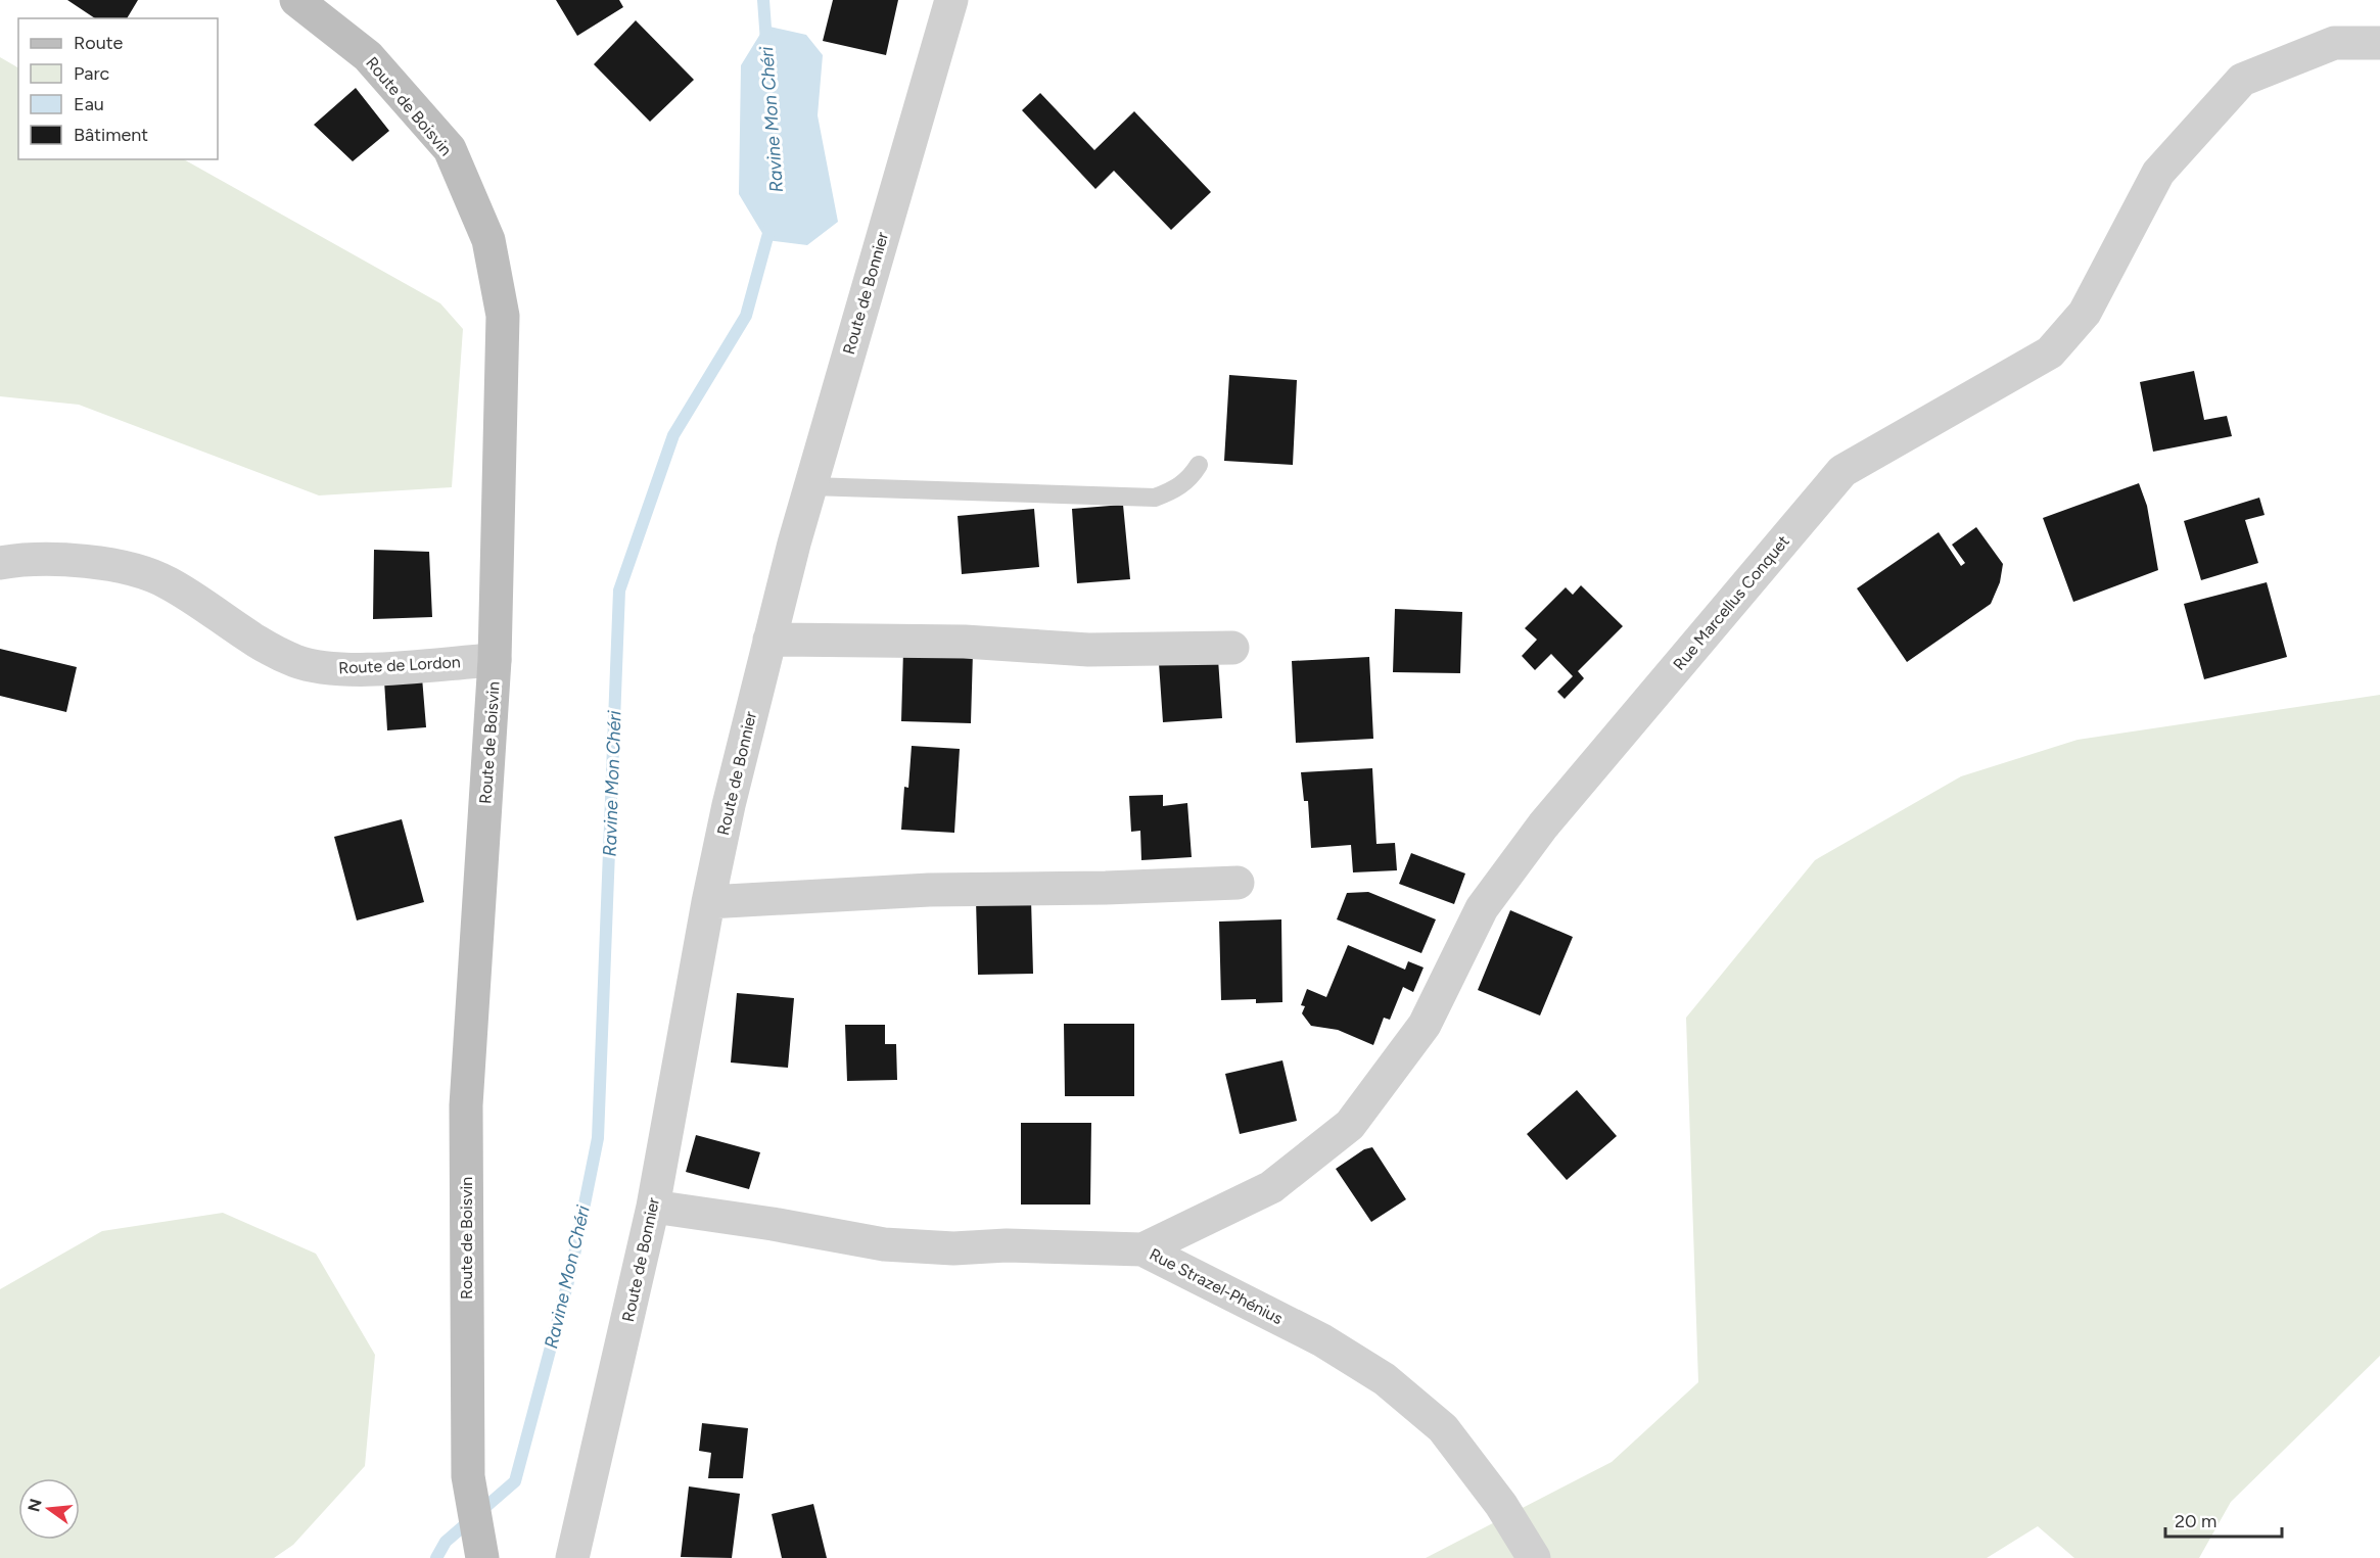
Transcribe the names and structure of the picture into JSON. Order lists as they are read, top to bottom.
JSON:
{
  "streets": {
    "main road": ["Route de Boisvin"],
    "street": [
      "Route de Bonnier",
      "Rue Marcellus Conquet",
      "Route de Lordon",
      "Rue Strazel-Phénius"
    ]
  },
  "crossings": [
    ["Route de Boisvin", "Route de Lordon"],
    ["Route de Bonnier", "Rue Strazel-Phénius"],
    ["Rue Marcellus Conquet", "Rue Strazel-Phénius"]
  ],
  "water": ["Ravine Mon Chéri"],
  "legend": [
    "Route",
    "Parc",
    "Eau",
    "Bâtiment"
  ],
  "scale_bar": "20 m",
  "north": "left"
}
